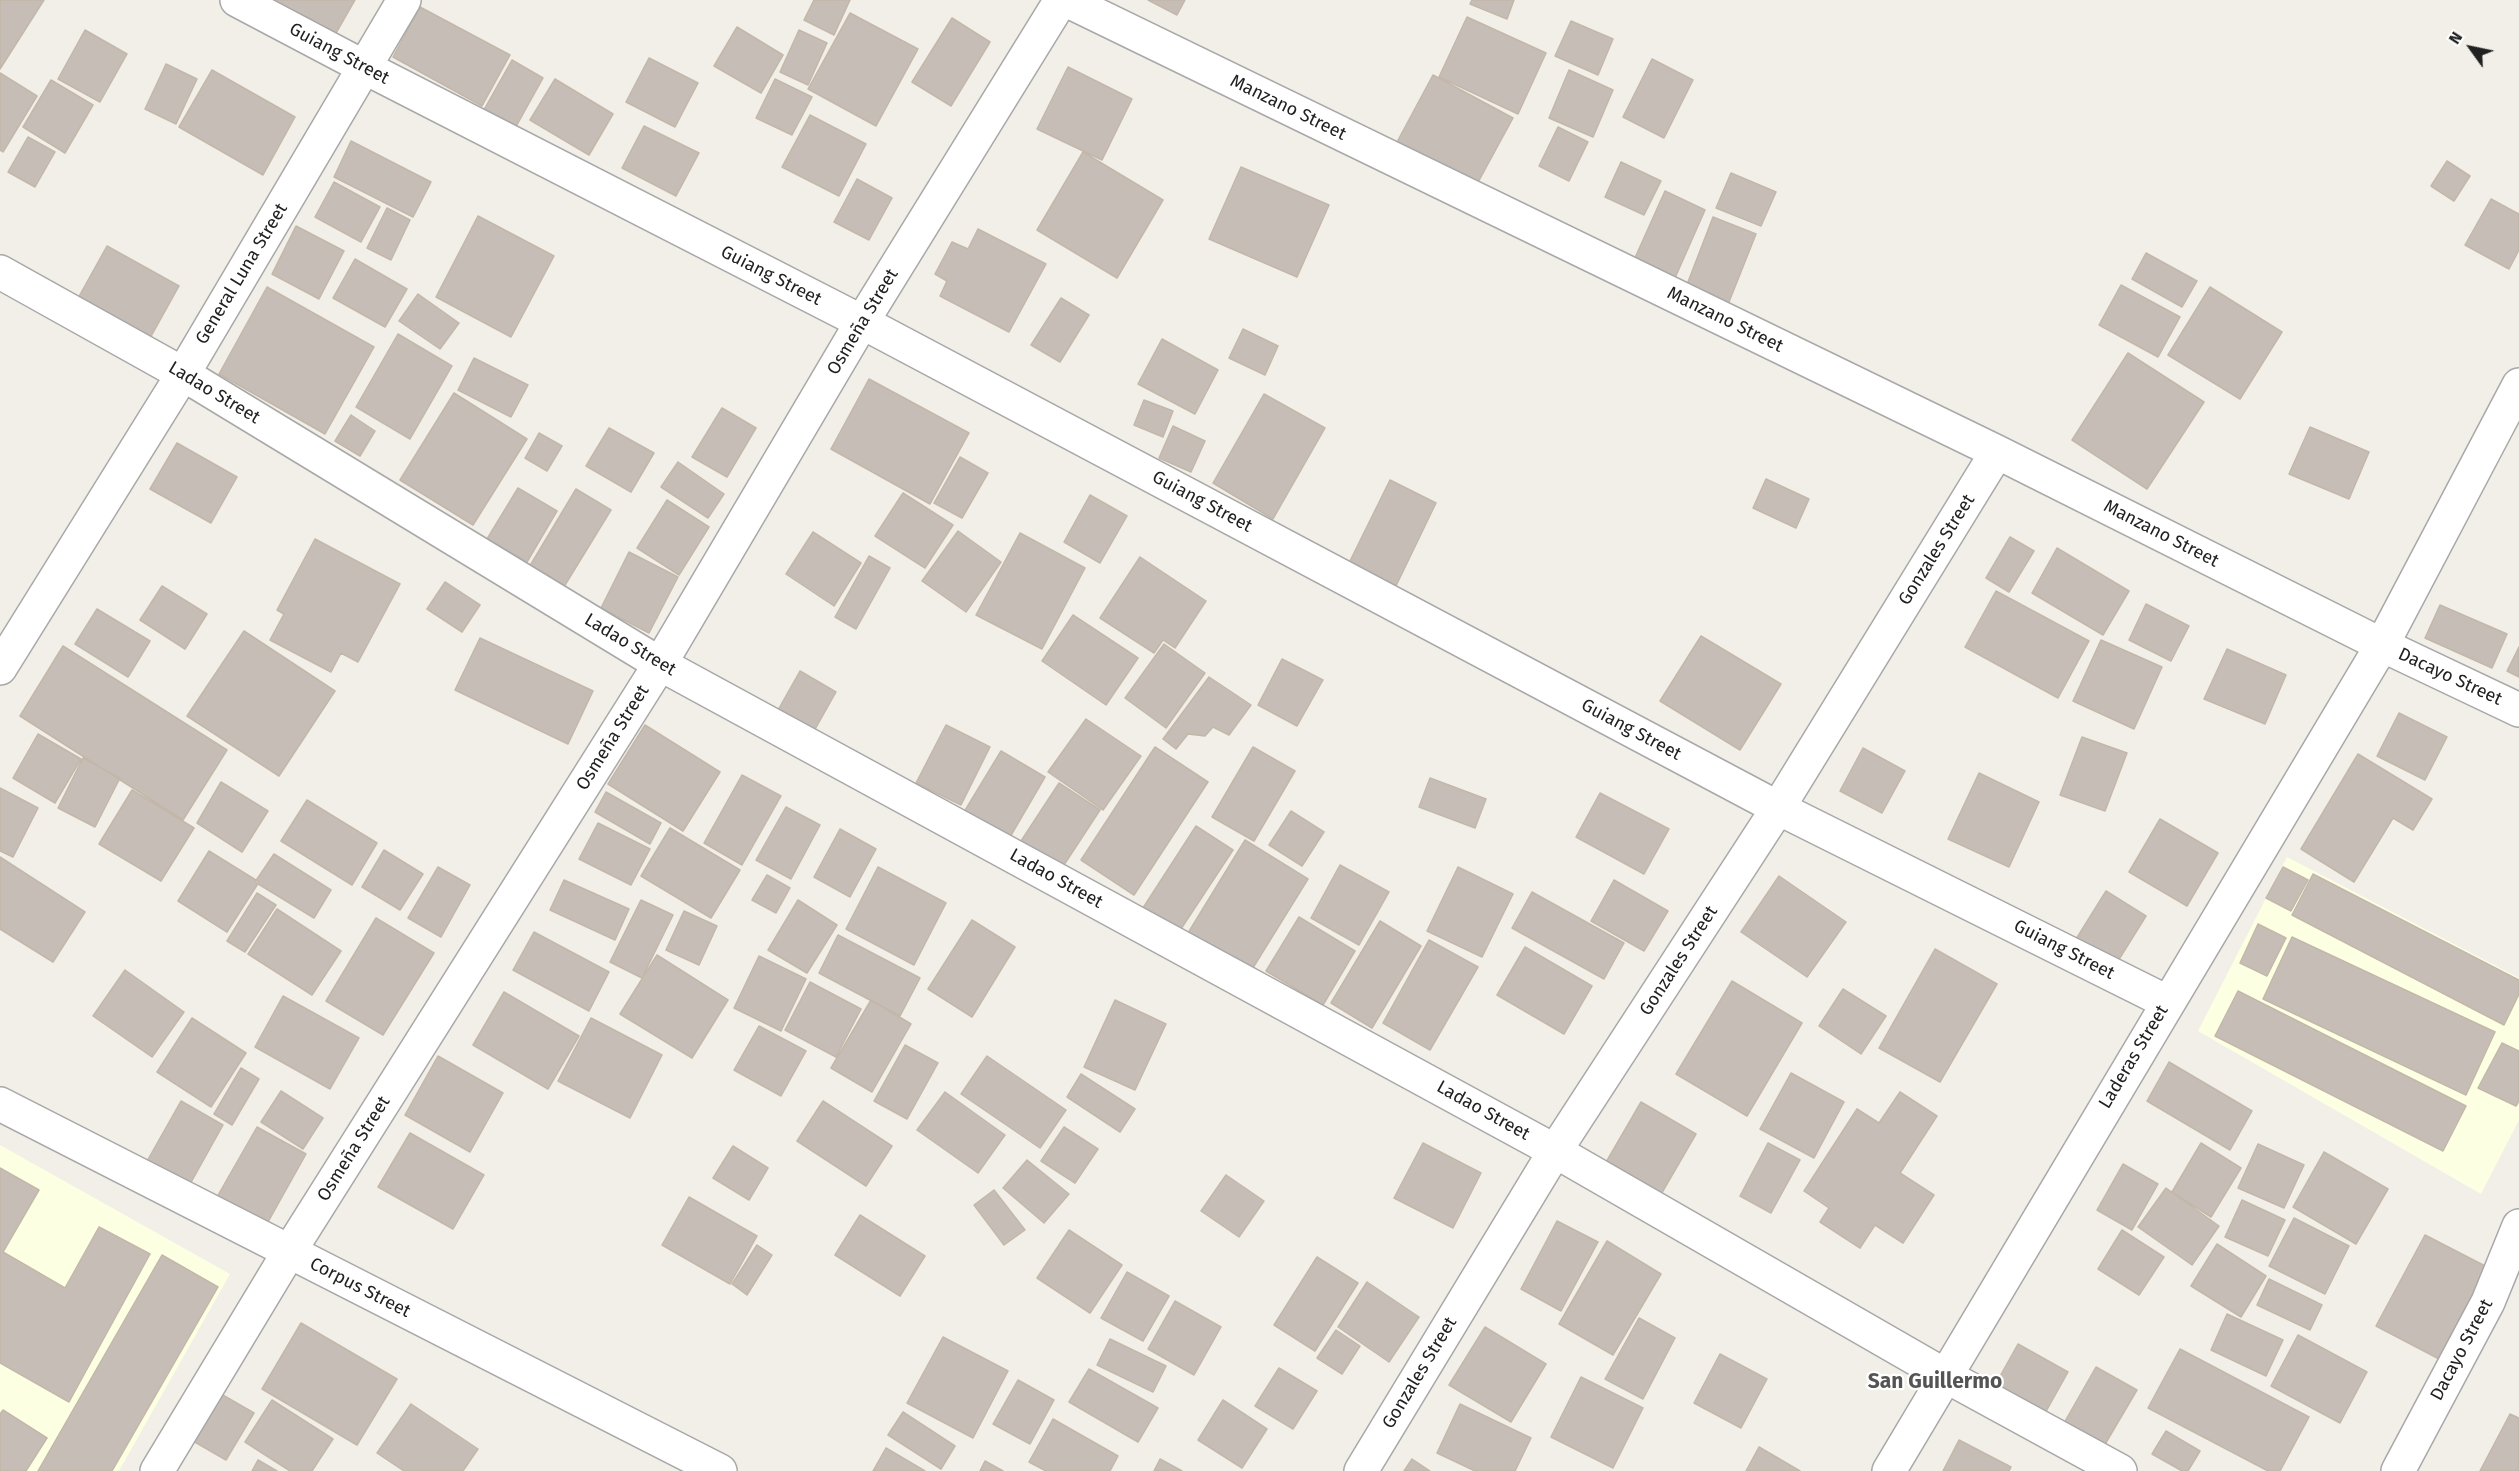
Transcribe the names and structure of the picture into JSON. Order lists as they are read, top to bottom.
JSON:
{
  "streets": {
    "street": [
      "Guiang Street",
      "Manzano Street",
      "General Luna Street",
      "Osmeña Street",
      "Ladao Street",
      "Gonzales Street",
      "Dacayo Street",
      "Laderas Street",
      "Corpus Street"
    ]
  },
  "crossings": [
    ["Guiang Street", "General Luna Street"],
    ["Guiang Street", "Osmeña Street"],
    ["Guiang Street", "Gonzales Street"],
    ["Guiang Street", "Laderas Street"],
    ["Manzano Street", "Gonzales Street"],
    ["Manzano Street", "Dacayo Street"],
    ["Manzano Street", "Laderas Street"],
    ["General Luna Street", "Ladao Street"],
    ["Osmeña Street", "Ladao Street"],
    ["Osmeña Street", "Corpus Street"],
    ["Ladao Street", "Gonzales Street"],
    ["Ladao Street", "Laderas Street"],
    ["Dacayo Street", "Laderas Street"]
  ],
  "districts": ["San Guillermo"],
  "north": "top left"
}
